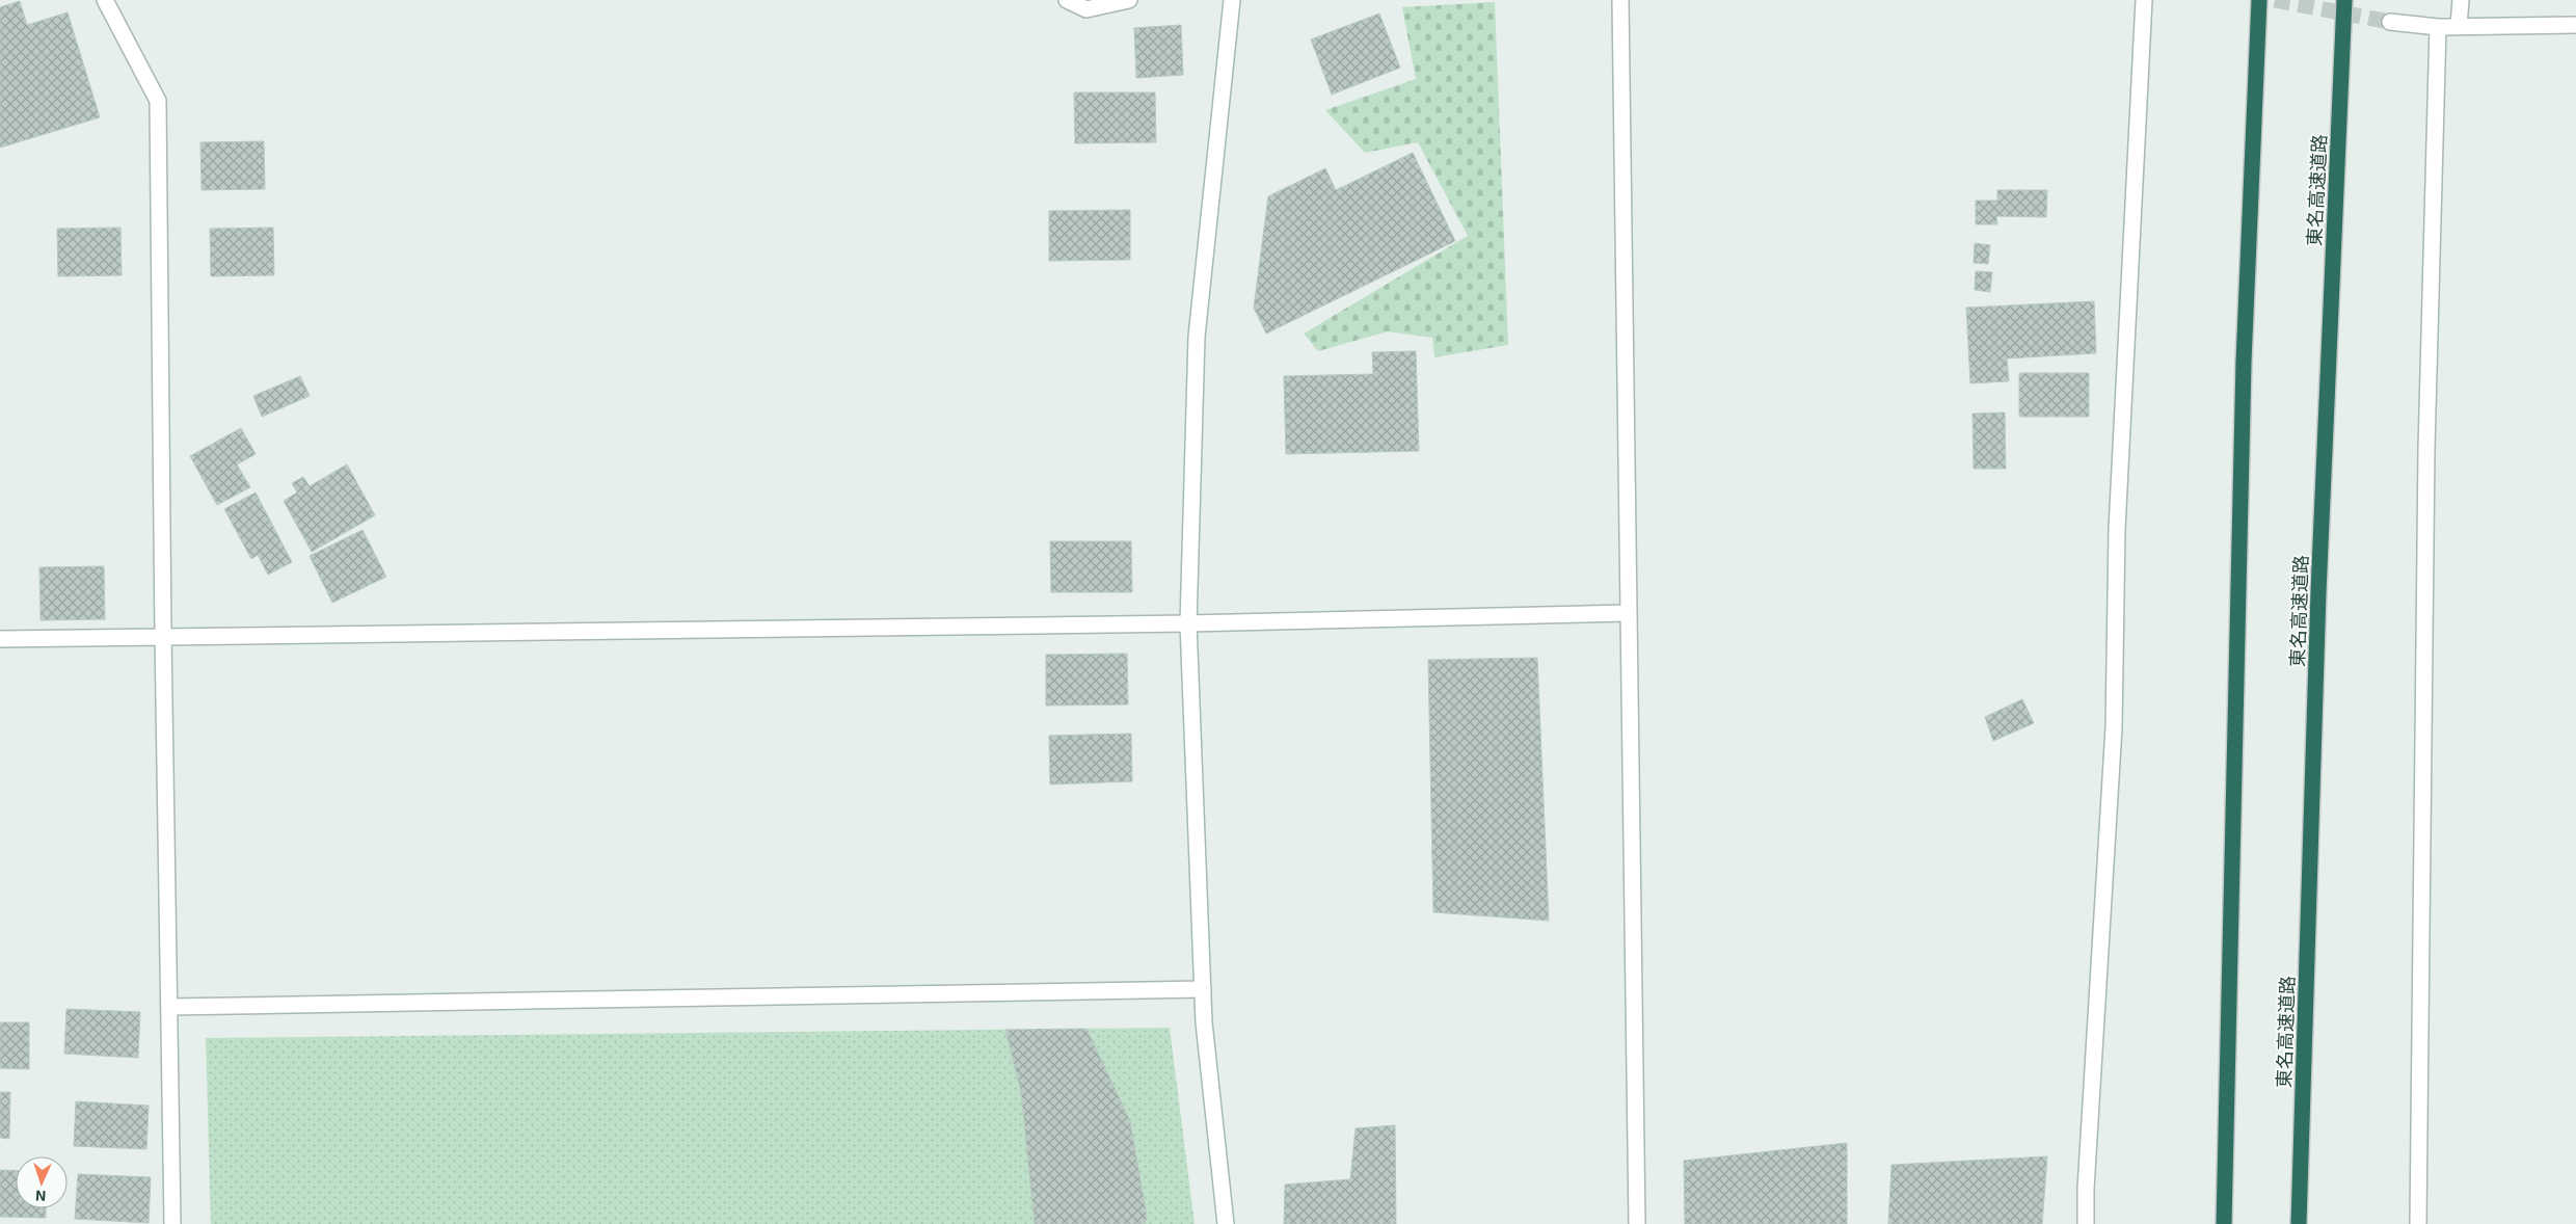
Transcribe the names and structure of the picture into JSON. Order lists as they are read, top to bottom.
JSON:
{
  "streets": {
    "highway": ["東名高速道路"]
  },
  "north": "bottom"
}
